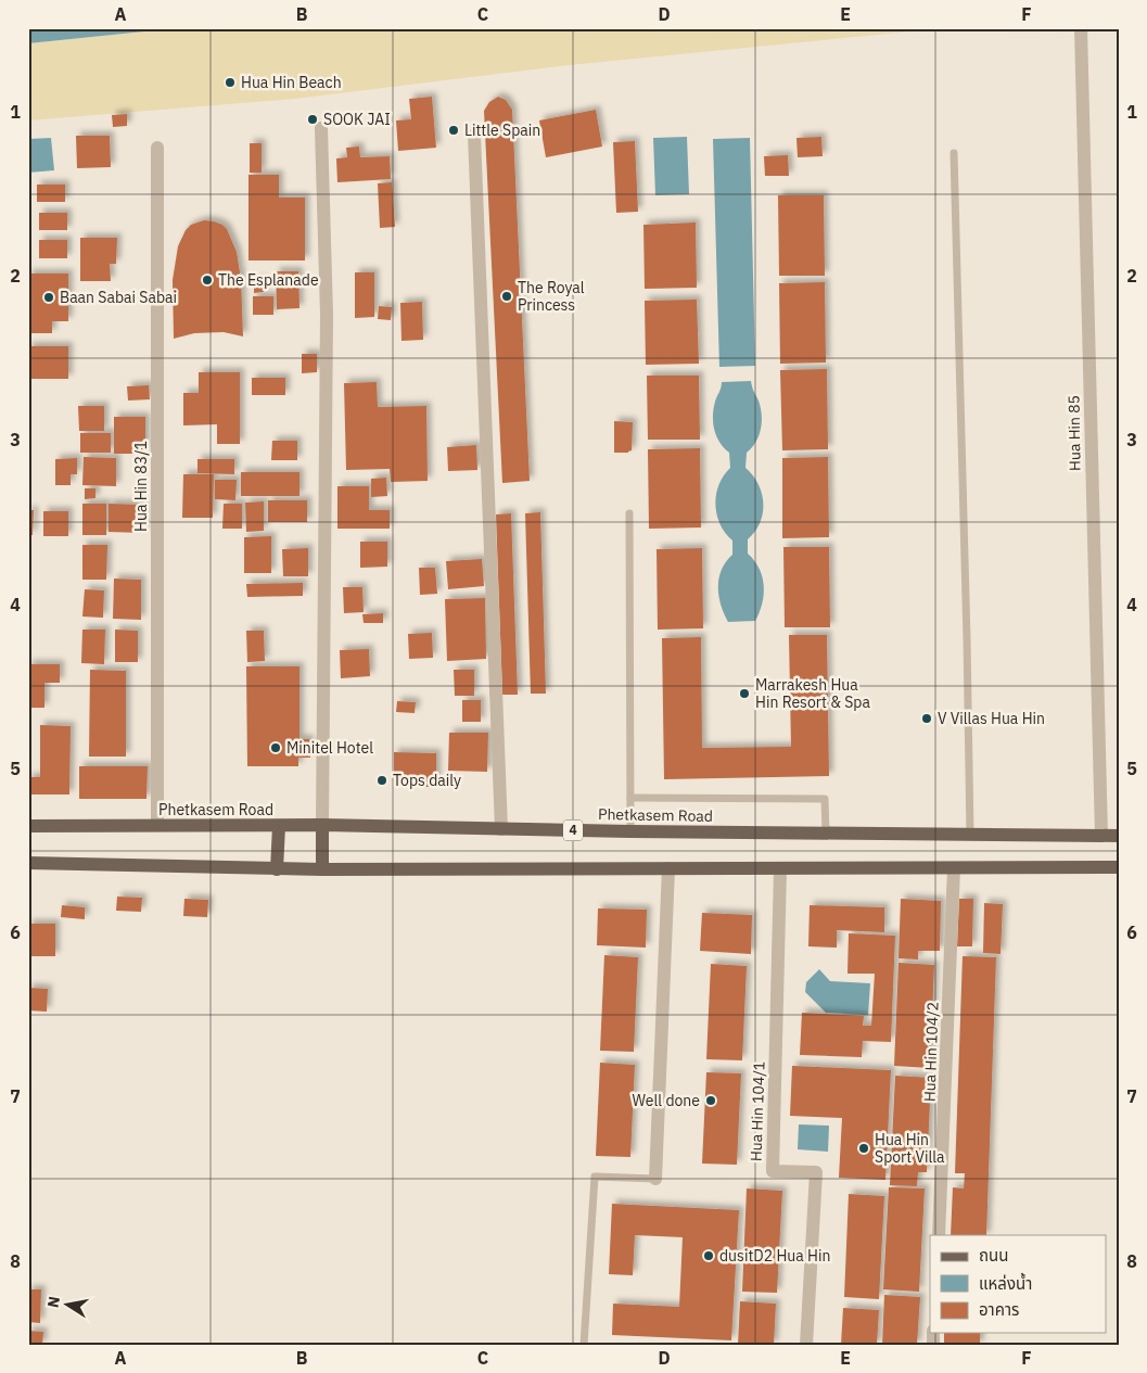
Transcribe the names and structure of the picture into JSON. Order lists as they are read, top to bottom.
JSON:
{
  "streets": {
    "main road": ["Phetkasem Road", "4"],
    "street": [
      "Hua Hin 85",
      "Hua Hin 83/1",
      "Hua Hin 104/2",
      "Hua Hin 104/1"
    ]
  },
  "crossings": [
    ["Hua Hin 85", "Phetkasem Road"],
    ["Hua Hin 83/1", "Phetkasem Road"]
  ],
  "places": [
    "Hua Hin Beach",
    "SOOK JAI",
    "Little Spain",
    "The Esplanade",
    "The Royal Princess",
    "Baan Sabai Sabai",
    "Marrakesh Hua Hin Resort & Spa",
    "V Villas Hua Hin",
    "Minitel Hotel",
    "Tops daily",
    "Well done",
    "Hua Hin Sport Villa",
    "dusitD2 Hua Hin"
  ],
  "legend": ["ถนน", "แหล่งน้ำ", "อาคาร"],
  "north": "left",
  "grid": {
    "columns": [
      "A",
      "B",
      "C",
      "D",
      "E",
      "F"
    ],
    "rows": [
      "1",
      "2",
      "3",
      "4",
      "5",
      "6",
      "7",
      "8"
    ]
  }
}
